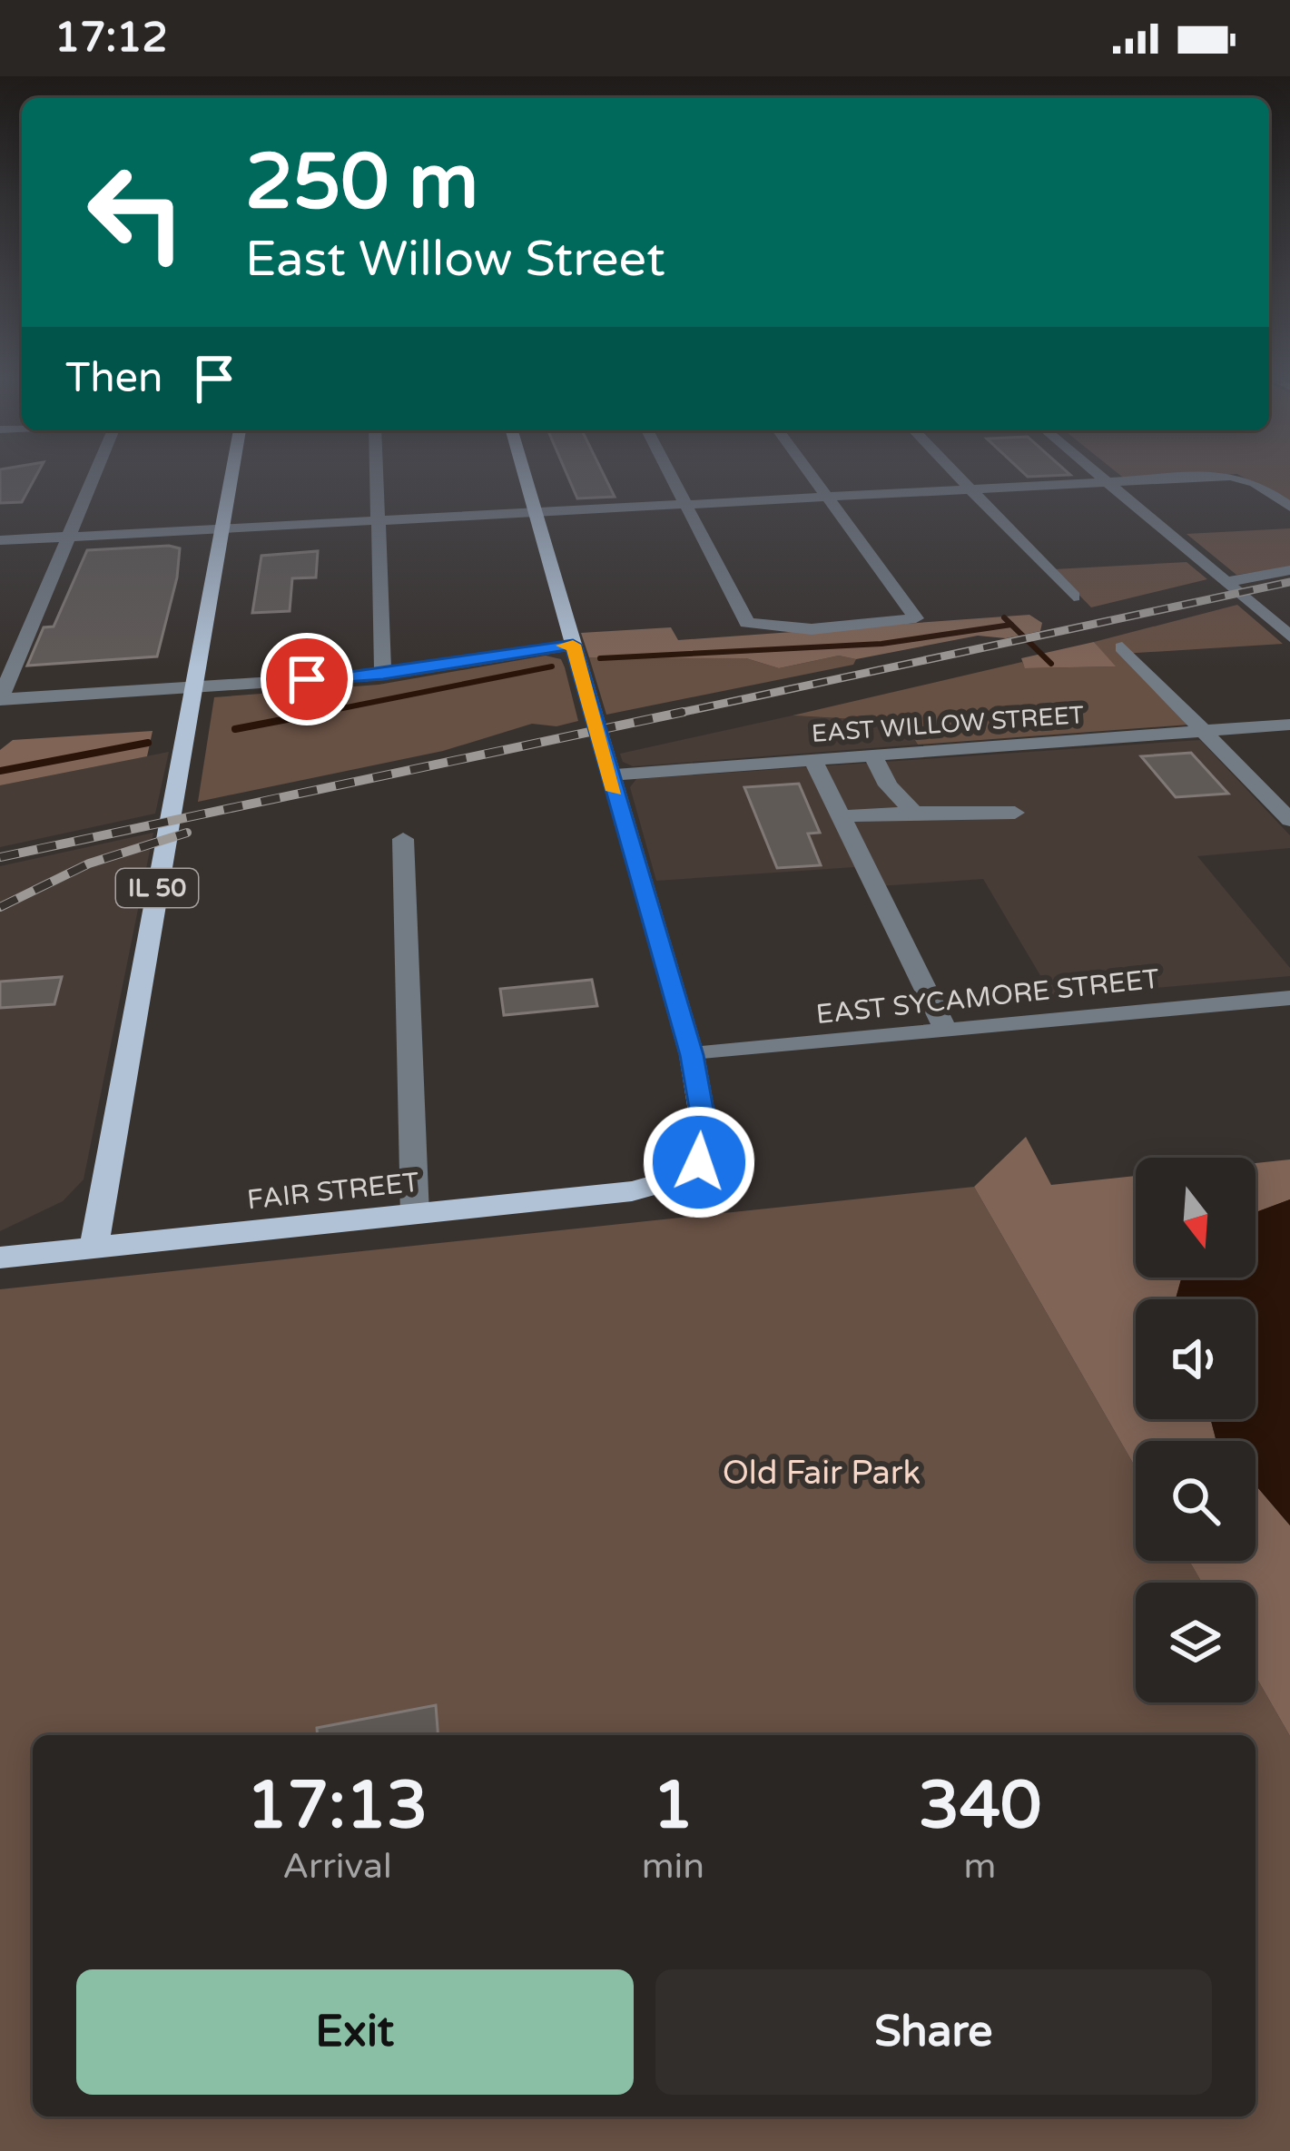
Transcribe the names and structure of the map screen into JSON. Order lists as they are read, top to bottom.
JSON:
{
  "streets": {
    "main road": ["IL 50", "FAIR STREET"],
    "street": ["EAST WILLOW STREET", "EAST SYCAMORE STREET"]
  },
  "crossings": [
    ["IL 50", "FAIR STREET"],
    ["EAST SYCAMORE STREET", "FAIR STREET"]
  ],
  "parks": ["Old Fair Park"],
  "north": "bottom",
  "page": {
    "status": "17:12",
    "turn": ["250 m", "East Willow Street"],
    "then": "Then",
    "eta": [
      "17:13",
      "Arrival",
      "1",
      "min",
      "340",
      "m"
    ],
    "buttons": ["Exit", "Share"]
  }
}
